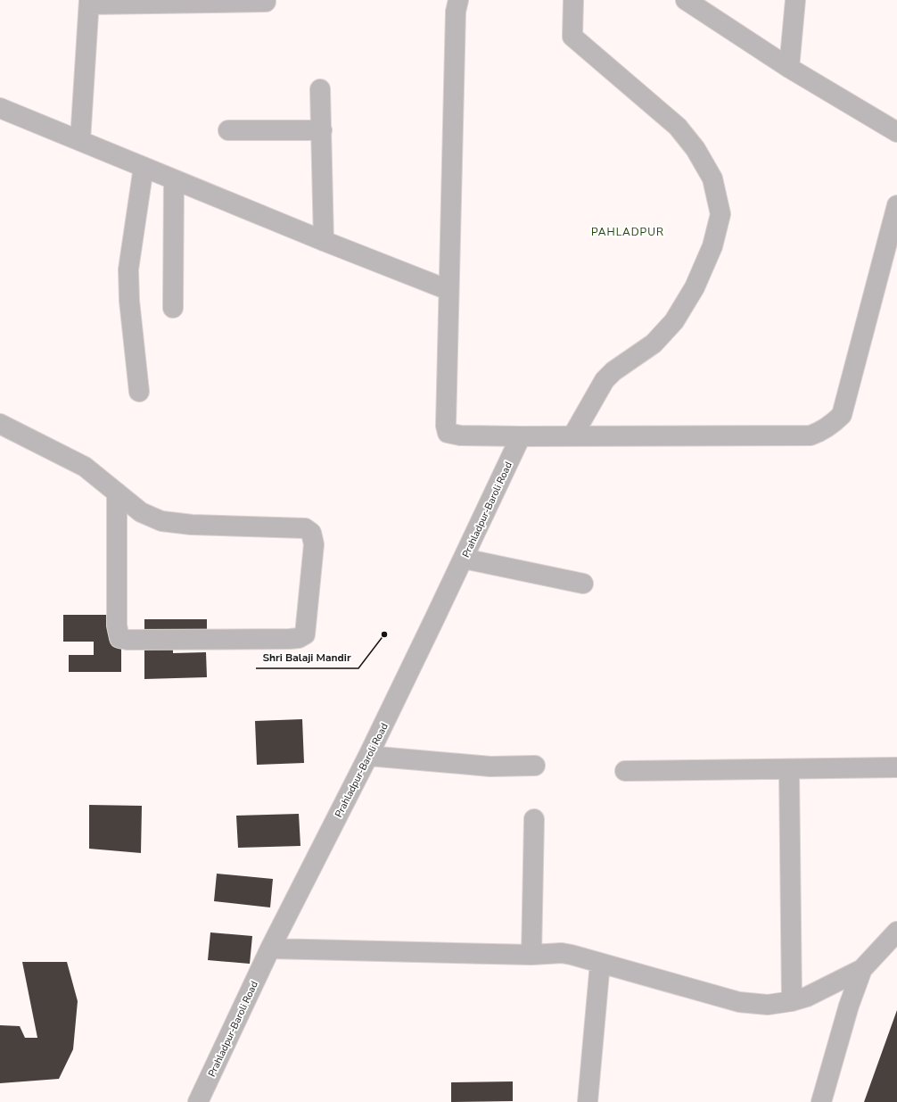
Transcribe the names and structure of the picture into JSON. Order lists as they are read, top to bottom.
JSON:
{
  "streets": {
    "street": ["Prahladpur-Baroli Road"]
  },
  "districts": ["PAHLADPUR"],
  "places": ["Shri Balaji Mandir"]
}
